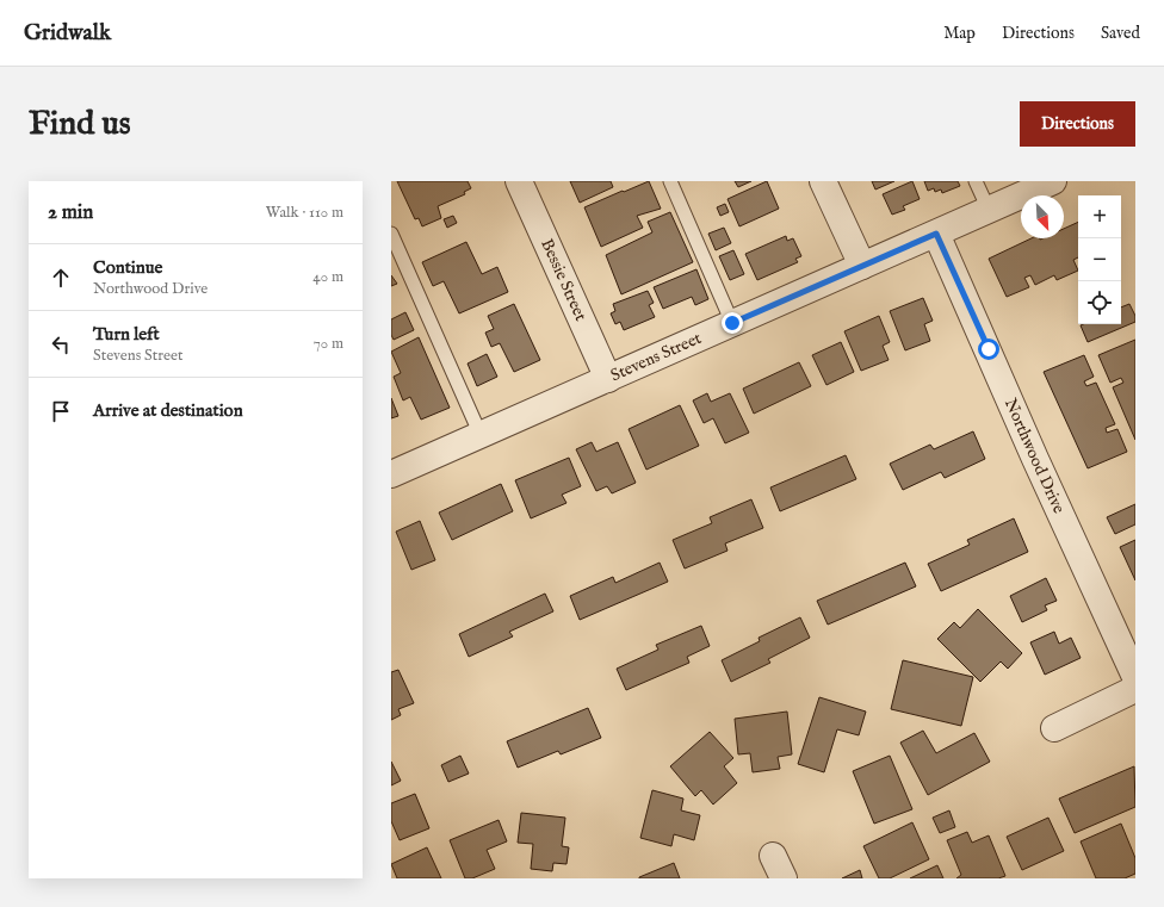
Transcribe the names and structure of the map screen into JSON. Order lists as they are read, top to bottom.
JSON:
{
  "streets": {
    "street": ["Bessie Street", "Stevens Street", "Northwood Drive"]
  },
  "crossings": [
    ["Bessie Street", "Stevens Street"],
    ["Stevens Street", "Northwood Drive"]
  ],
  "north": "bottom right",
  "page": {
    "header": "Gridwalk",
    "nav": ["Map", "Directions", "Saved"],
    "buttons": "Directions",
    "title": "Find us",
    "heading": ["2 min", "Walk · 110 m"],
    "map_buttons": ["+", "−"],
    "list": [
      ["Continue", "Northwood Drive", "40 m"],
      ["Turn left", "Stevens Street", "70 m"],
      "Arrive at destination"
    ]
  }
}
